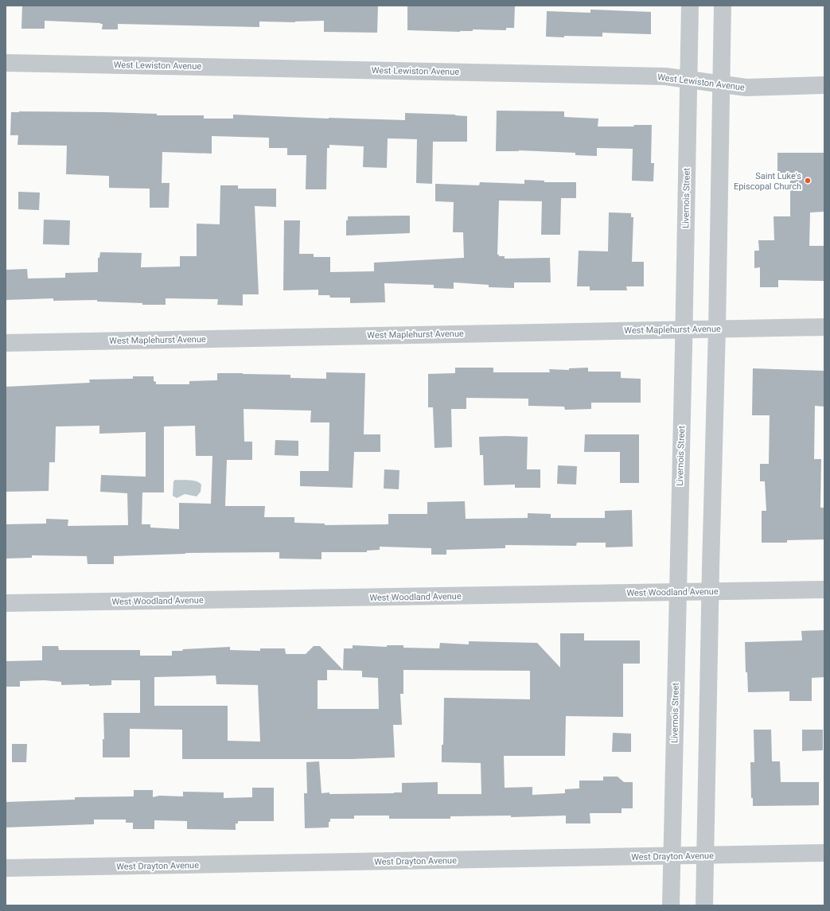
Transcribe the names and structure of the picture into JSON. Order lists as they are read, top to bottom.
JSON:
{
  "streets": {
    "street": [
      "West Lewiston Avenue",
      "Livernois Street",
      "West Maplehurst Avenue",
      "West Woodland Avenue",
      "West Drayton Avenue"
    ]
  },
  "crossings": [
    ["West Lewiston Avenue", "Livernois Street"],
    ["Livernois Street", "West Maplehurst Avenue"],
    ["Livernois Street", "West Woodland Avenue"],
    ["Livernois Street", "West Drayton Avenue"]
  ],
  "places": ["Saint Luke's Episcopal Church"]
}
